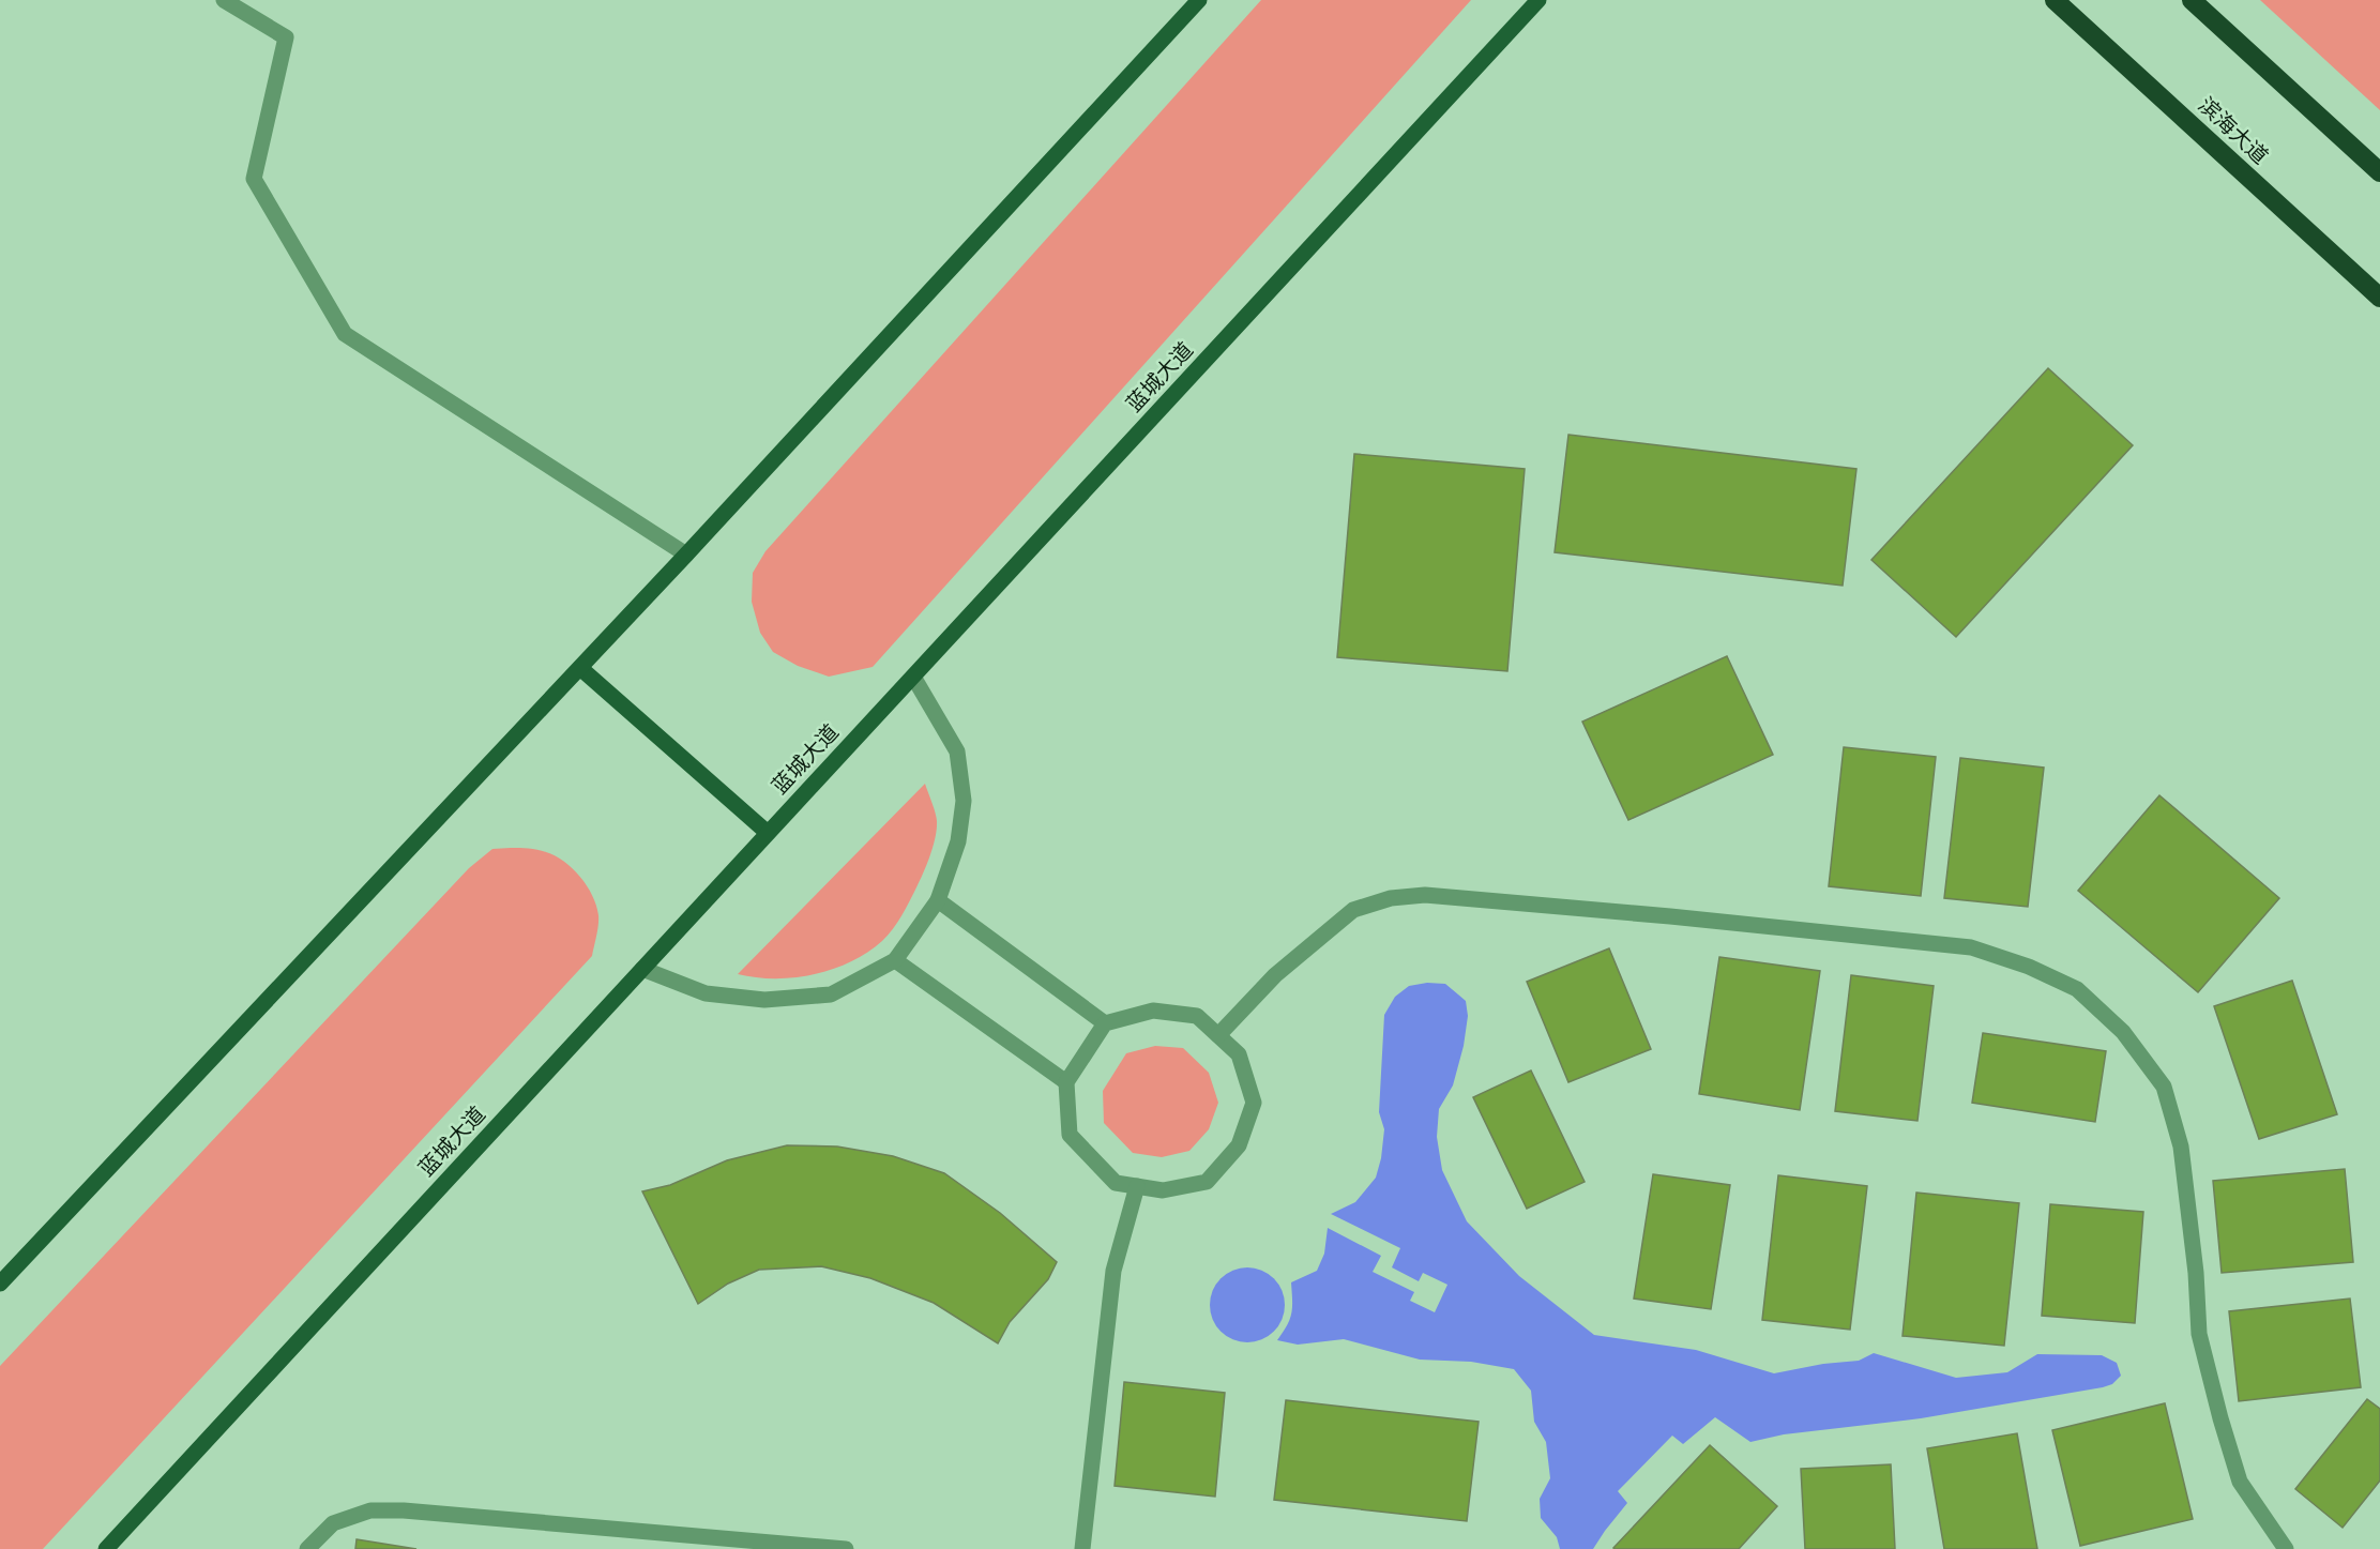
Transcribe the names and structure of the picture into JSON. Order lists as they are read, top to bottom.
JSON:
{
  "streets": {
    "highway": ["滨海大道"],
    "main road": ["蓝城大道"]
  }
}
